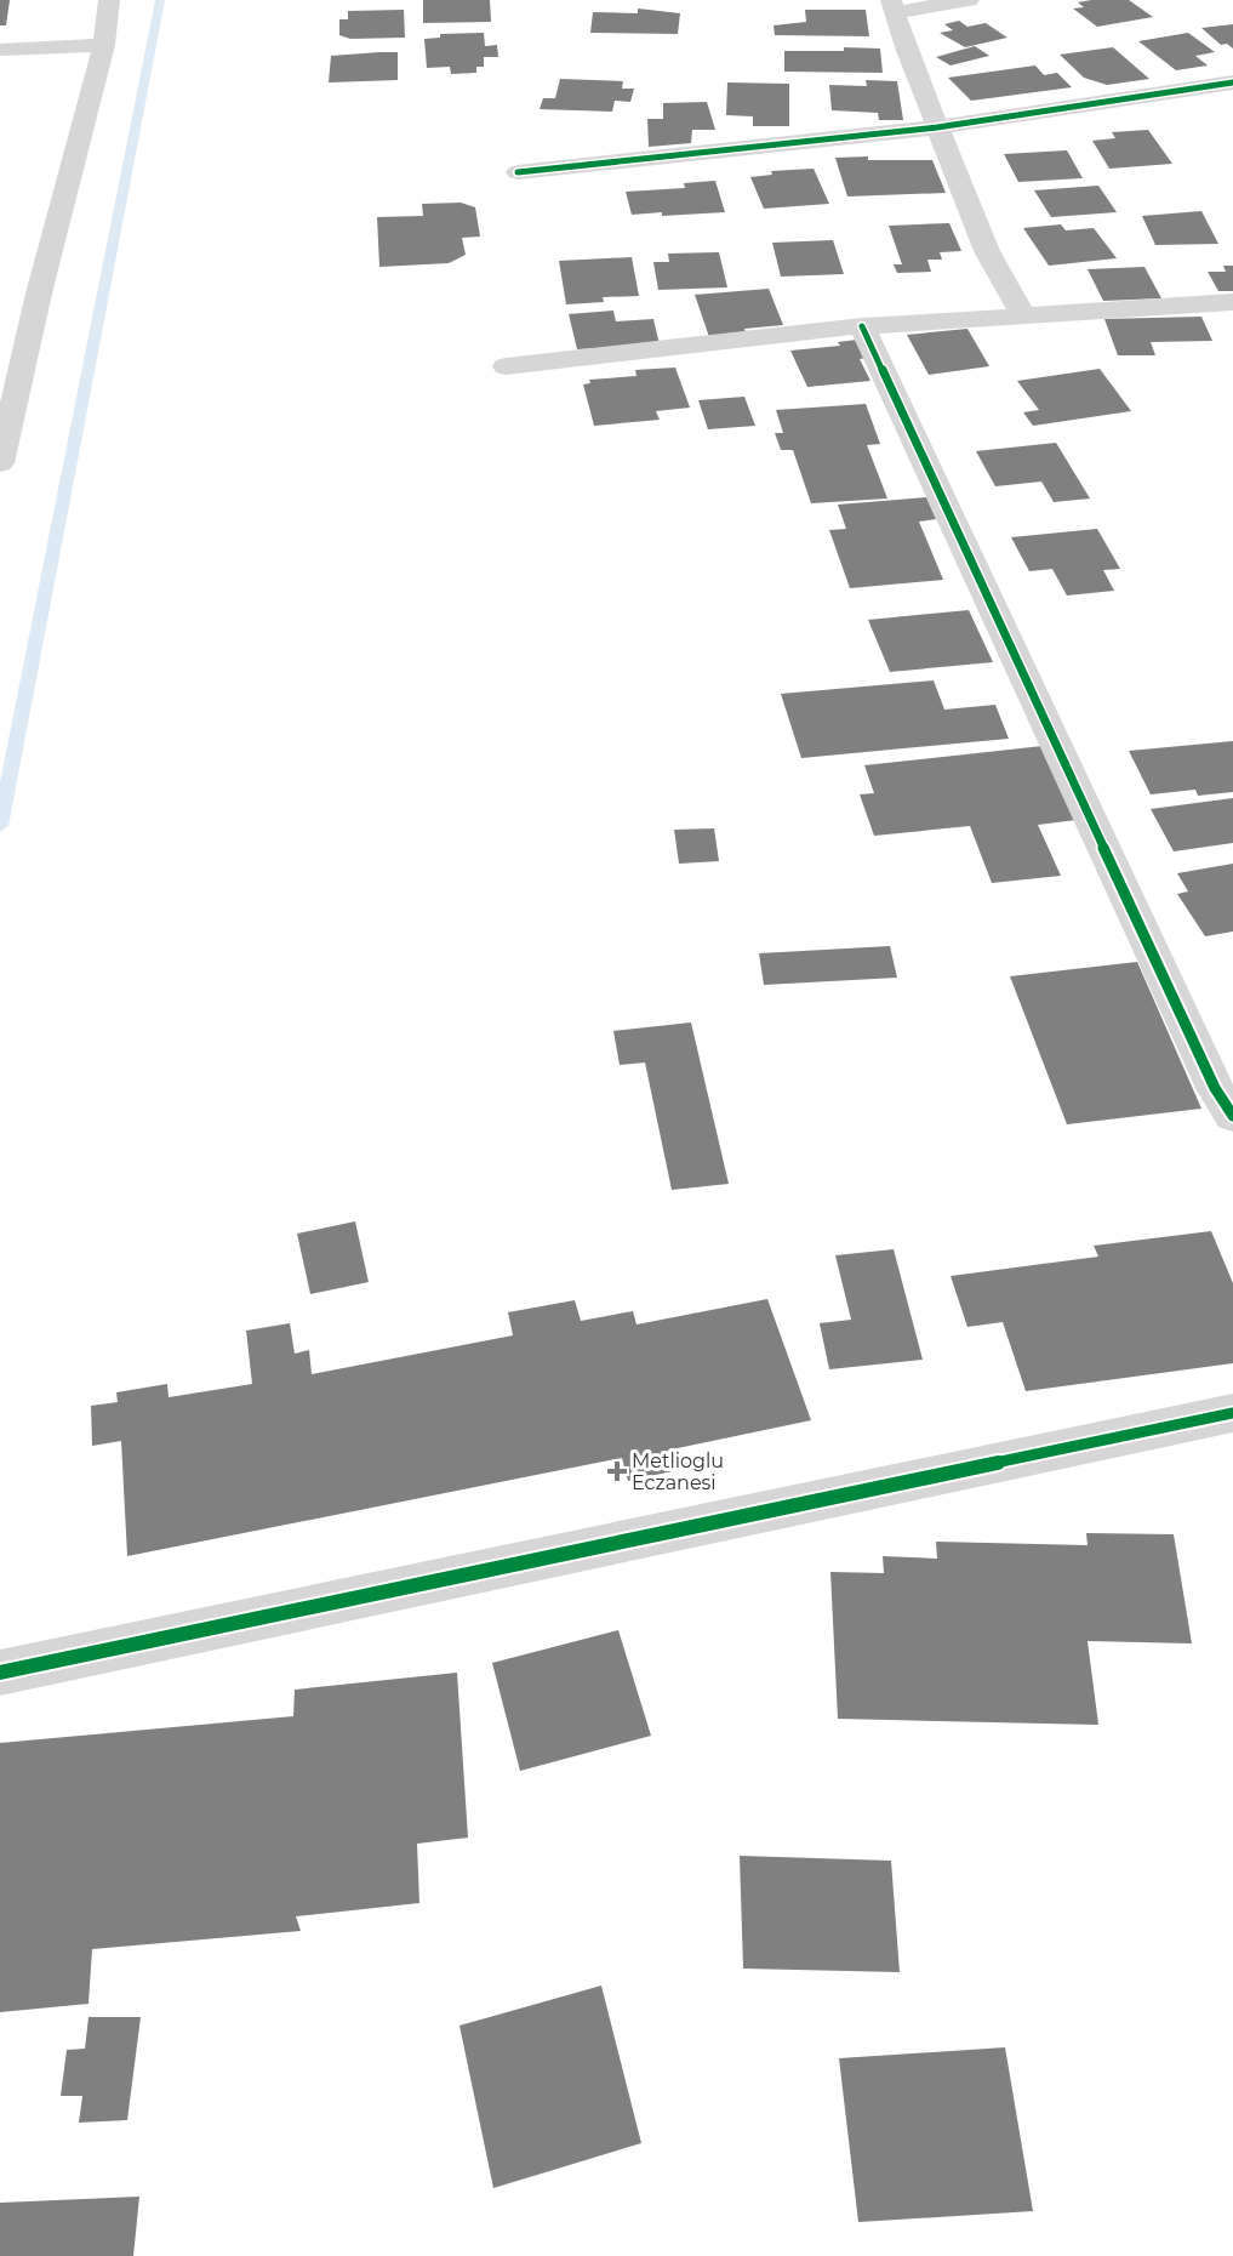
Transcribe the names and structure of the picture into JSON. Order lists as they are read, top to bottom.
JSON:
{
  "places": {
    "health": ["Metlioglu Eczanesi"]
  }
}
